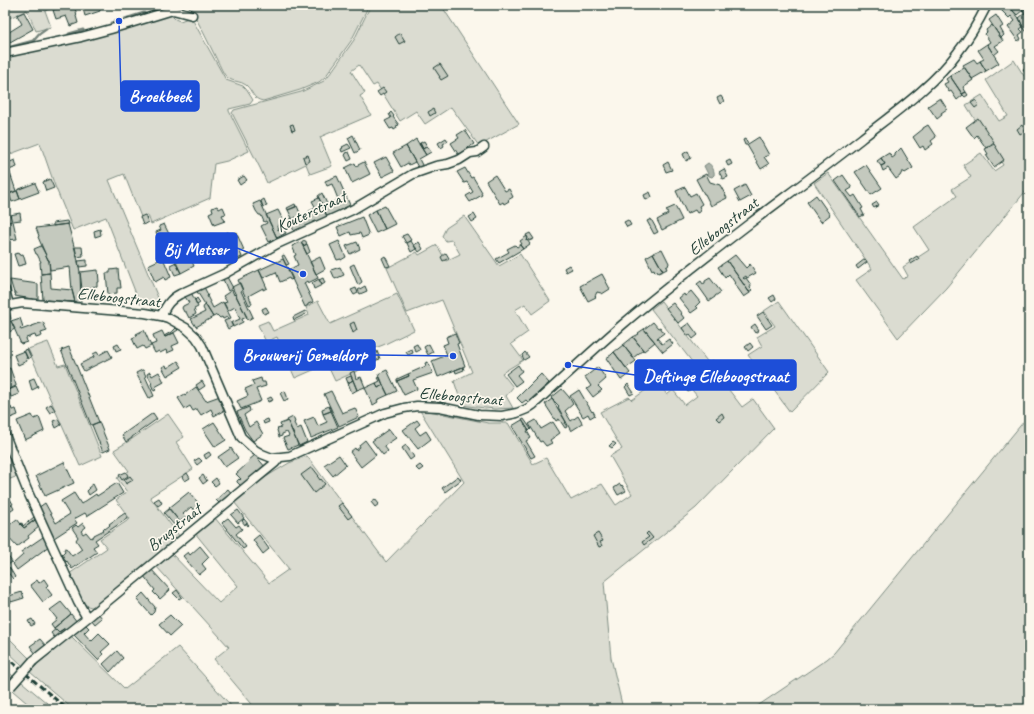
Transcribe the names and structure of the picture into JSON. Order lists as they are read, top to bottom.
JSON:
{
  "streets": {
    "street": ["Kouterstraat", "Elleboogstraat", "Brugstraat"]
  },
  "crossings": [
    ["Kouterstraat", "Elleboogstraat"],
    ["Elleboogstraat", "Brugstraat"]
  ],
  "places": [
    "Broekbeek",
    "Bij Metser",
    "Brouwerij Gemeldorp",
    "Deftinge Elleboogstraat"
  ]
}
